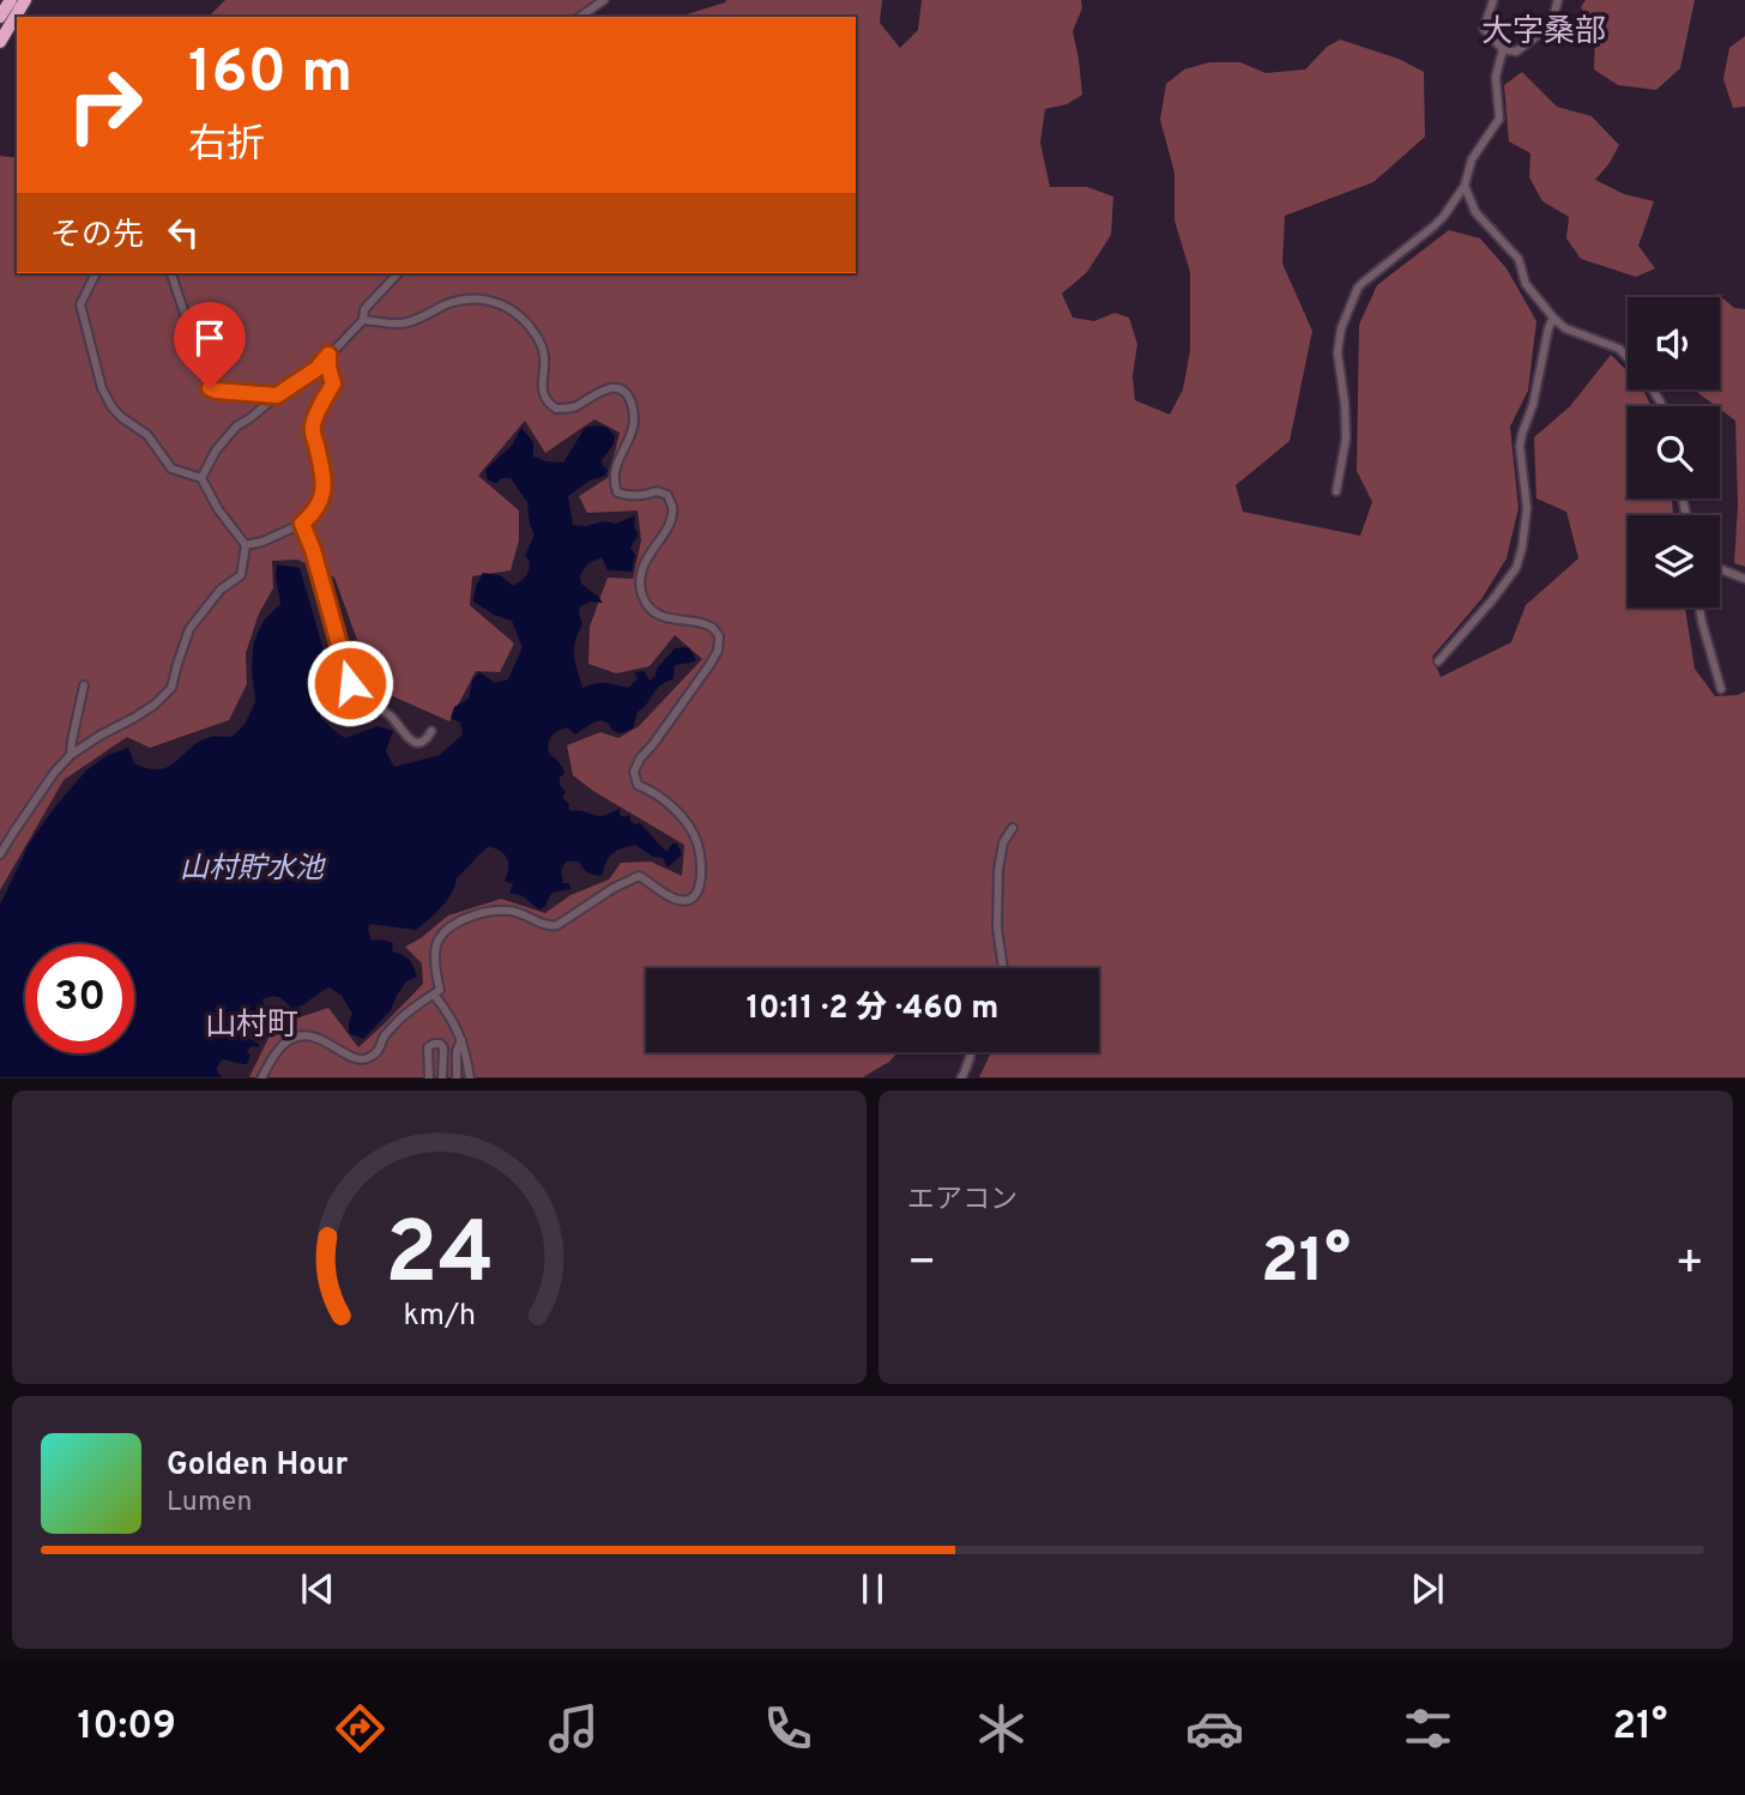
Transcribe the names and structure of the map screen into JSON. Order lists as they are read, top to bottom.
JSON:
{
  "districts": ["大字桑部", "山村町"],
  "water": ["山村貯水池"],
  "page": {
    "turn": ["160 m", "右折"],
    "then": "その先",
    "limit": "30",
    "trip": "10:11 · 2 分 · 460 m",
    "tile": "エアコン",
    "heat": ["−", "21°", "+"],
    "song": ["Golden Hour", "Lumen"],
    "tabs": ["10:09", "21°"],
    "gauge": ["24", "km/h"]
  }
}
